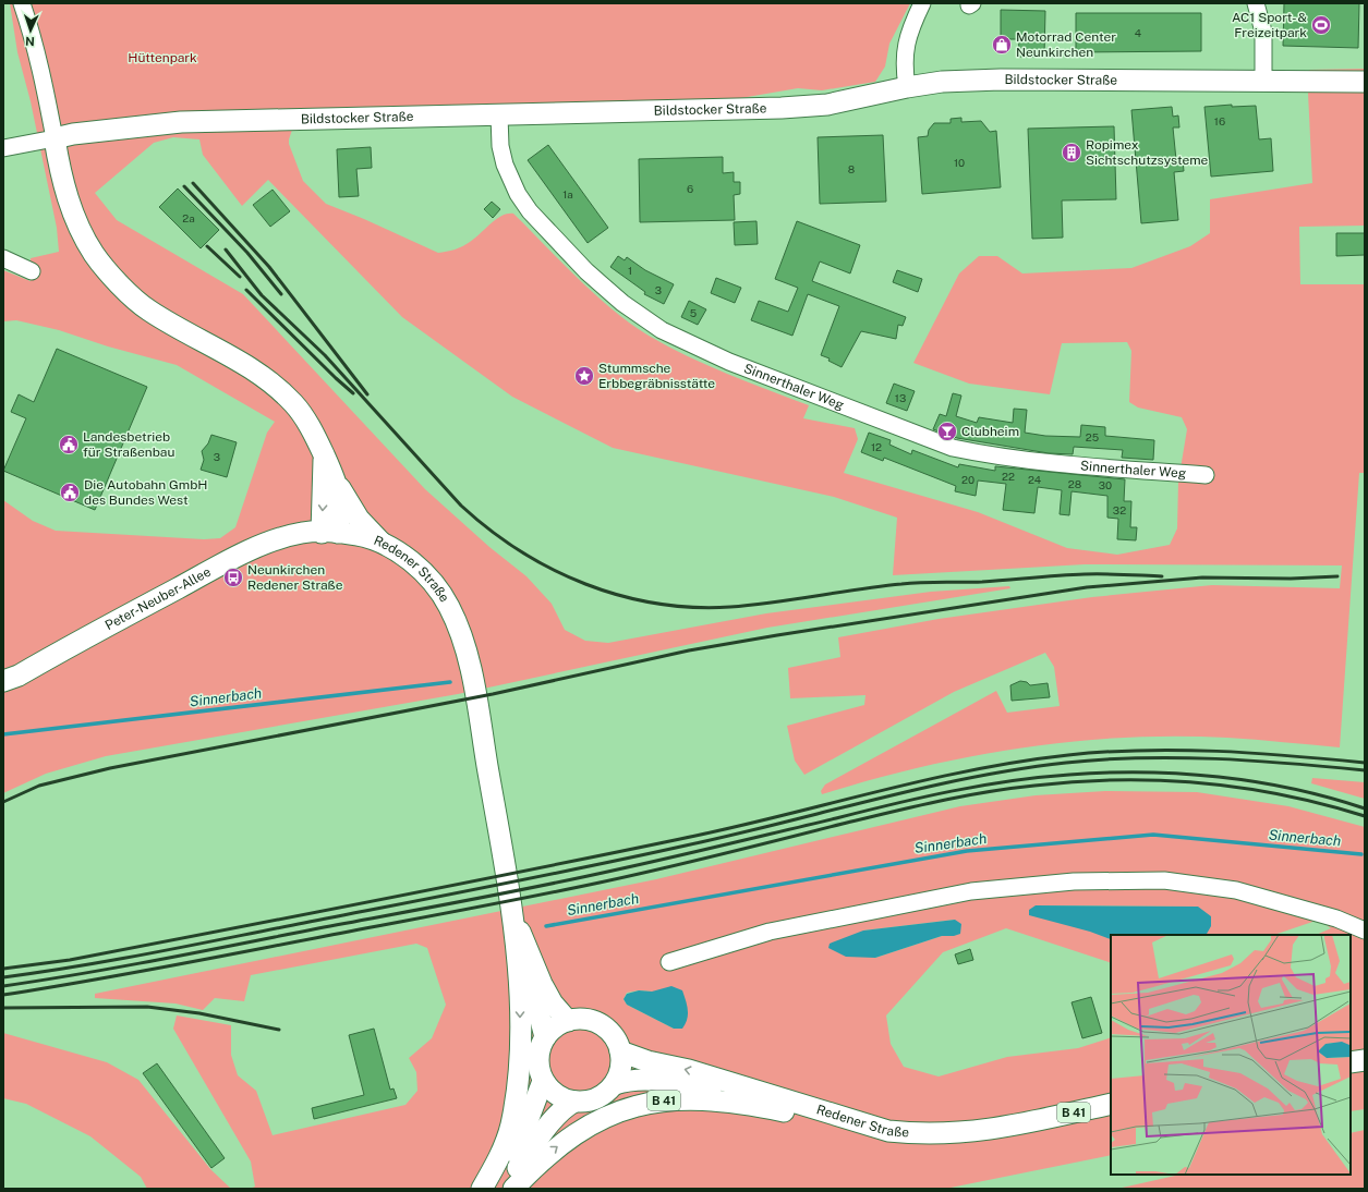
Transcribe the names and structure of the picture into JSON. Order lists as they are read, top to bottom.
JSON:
{
  "streets": {
    "main road": [
      "Bildstocker Straße",
      "Redener Straße",
      "Peter-Neuber-Allee",
      "B 41"
    ],
    "street": ["Sinnerthaler Weg"]
  },
  "crossings": [
    ["Bildstocker Straße", "Sinnerthaler Weg"],
    ["Redener Straße", "Peter-Neuber-Allee"],
    ["Redener Straße", "B 41"]
  ],
  "water": ["Sinnerbach"],
  "parks": ["Hüttenpark"],
  "places": {
    "sports": ["AC1 Sport- & Freizeitpark"],
    "shop": ["Motorrad Center Neunkirchen"],
    "building": ["Ropimex Sichtschutzsysteme"],
    "place": ["Stummsche Erbbegräbnisstätte"],
    "bar": ["Clubheim"],
    "public building": ["Landesbetrieb für Straßenbau", "Die Autobahn GmbH des Bundes West"],
    "bus stop": ["Neunkirchen Redener Straße"]
  },
  "house_numbers": [
    "4",
    "16",
    "10",
    "8",
    "6",
    "1a",
    "2a",
    "1",
    "3",
    "5",
    "13",
    "25",
    "12",
    "3",
    "22",
    "20",
    "24",
    "28",
    "30",
    "32"
  ],
  "north": "bottom"
}
